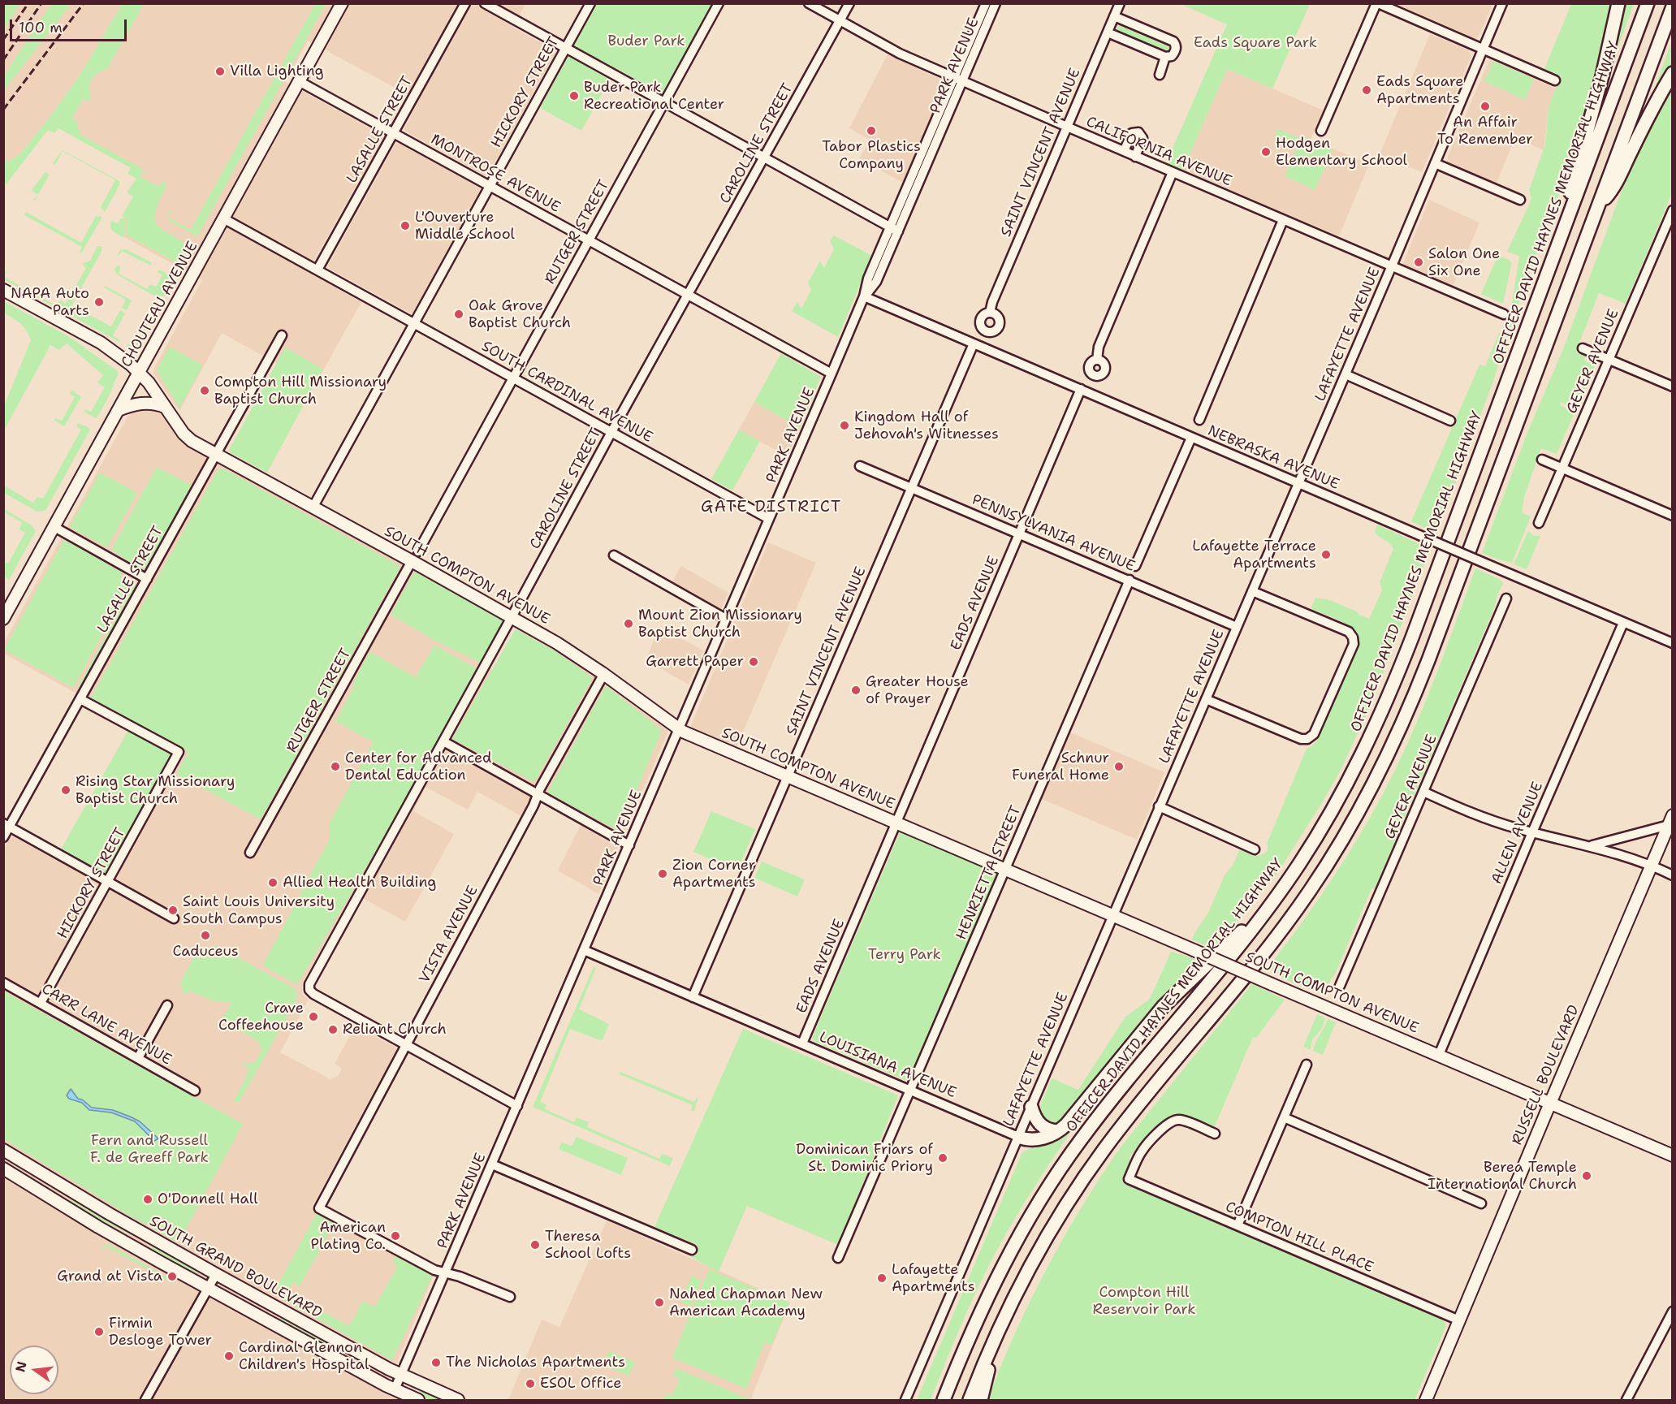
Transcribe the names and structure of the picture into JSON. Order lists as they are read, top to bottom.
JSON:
{
  "streets": {
    "highway": ["OFFICER DAVID HAYNES MEMORIAL HIGHWAY"],
    "main road": [
      "CHOUTEAU AVENUE",
      "SOUTH COMPTON AVENUE",
      "RUSSELL BOULEVARD",
      "SOUTH GRAND BOULEVARD"
    ],
    "street": [
      "PARK AVENUE",
      "HICKORY STREET",
      "LASALLE STREET",
      "CAROLINE STREET",
      "CALIFORNIA AVENUE",
      "SAINT VINCENT AVENUE",
      "MONTROSE AVENUE",
      "RUTGER STREET",
      "LAFAYETTE AVENUE",
      "GEYER AVENUE",
      "SOUTH CARDINAL AVENUE",
      "NEBRASKA AVENUE",
      "PENNSYLVANIA AVENUE",
      "EADS AVENUE",
      "ALLEN AVENUE",
      "HENRIETTA STREET",
      "VISTA AVENUE",
      "CARR LANE AVENUE",
      "LOUISIANA AVENUE",
      "COMPTON HILL PLACE"
    ]
  },
  "crossings": [
    ["PARK AVENUE", "CALIFORNIA AVENUE"],
    ["PARK AVENUE", "MONTROSE AVENUE"],
    ["PARK AVENUE", "SOUTH CARDINAL AVENUE"],
    ["PARK AVENUE", "NEBRASKA AVENUE"],
    ["PARK AVENUE", "SOUTH COMPTON AVENUE"],
    ["PARK AVENUE", "VISTA AVENUE"],
    ["PARK AVENUE", "LOUISIANA AVENUE"],
    ["PARK AVENUE", "SOUTH GRAND BOULEVARD"],
    ["HICKORY STREET", "LASALLE STREET"],
    ["HICKORY STREET", "MONTROSE AVENUE"],
    ["HICKORY STREET", "SOUTH CARDINAL AVENUE"],
    ["HICKORY STREET", "CARR LANE AVENUE"],
    ["LASALLE STREET", "MONTROSE AVENUE"],
    ["LASALLE STREET", "SOUTH CARDINAL AVENUE"],
    ["LASALLE STREET", "SOUTH COMPTON AVENUE"],
    ["CAROLINE STREET", "CALIFORNIA AVENUE"],
    ["CAROLINE STREET", "MONTROSE AVENUE"],
    ["CAROLINE STREET", "SOUTH CARDINAL AVENUE"],
    ["CAROLINE STREET", "SOUTH COMPTON AVENUE"],
    ["CAROLINE STREET", "VISTA AVENUE"],
    ["CALIFORNIA AVENUE", "SAINT VINCENT AVENUE"],
    ["CALIFORNIA AVENUE", "LAFAYETTE AVENUE"],
    ["SAINT VINCENT AVENUE", "NEBRASKA AVENUE"],
    ["SAINT VINCENT AVENUE", "PENNSYLVANIA AVENUE"],
    ["SAINT VINCENT AVENUE", "SOUTH COMPTON AVENUE"],
    ["SAINT VINCENT AVENUE", "LOUISIANA AVENUE"],
    ["MONTROSE AVENUE", "RUTGER STREET"],
    ["MONTROSE AVENUE", "CHOUTEAU AVENUE"],
    ["RUTGER STREET", "SOUTH CARDINAL AVENUE"],
    ["RUTGER STREET", "SOUTH COMPTON AVENUE"],
    ["CHOUTEAU AVENUE", "SOUTH CARDINAL AVENUE"],
    ["CHOUTEAU AVENUE", "SOUTH COMPTON AVENUE"],
    ["LAFAYETTE AVENUE", "NEBRASKA AVENUE"],
    ["LAFAYETTE AVENUE", "PENNSYLVANIA AVENUE"],
    ["LAFAYETTE AVENUE", "SOUTH COMPTON AVENUE"],
    ["LAFAYETTE AVENUE", "LOUISIANA AVENUE"],
    ["NEBRASKA AVENUE", "EADS AVENUE"],
    ["NEBRASKA AVENUE", "ALLEN AVENUE"],
    ["PENNSYLVANIA AVENUE", "EADS AVENUE"],
    ["PENNSYLVANIA AVENUE", "HENRIETTA STREET"],
    ["SOUTH COMPTON AVENUE", "EADS AVENUE"],
    ["SOUTH COMPTON AVENUE", "ALLEN AVENUE"],
    ["SOUTH COMPTON AVENUE", "HENRIETTA STREET"],
    ["SOUTH COMPTON AVENUE", "VISTA AVENUE"],
    ["SOUTH COMPTON AVENUE", "RUSSELL BOULEVARD"],
    ["EADS AVENUE", "LOUISIANA AVENUE"],
    ["HENRIETTA STREET", "LOUISIANA AVENUE"],
    ["RUSSELL BOULEVARD", "COMPTON HILL PLACE"]
  ],
  "districts": ["GATE DISTRICT"],
  "parks": [
    "Buder Park",
    "Eads Square Park",
    "Terry Park",
    "Fern and Russell F. de Greeff Park",
    "Compton Hill Reservoir Park"
  ],
  "places": [
    "Villa Lighting",
    "Eads Square Apartments",
    "Buder Park Recreational Center",
    "An Affair To Remember",
    "Tabor Plastics Company",
    "Hodgen Elementary School",
    "L'Ouverture Middle School",
    "Salon One Six One",
    "NAPA Auto Parts",
    "Oak Grove Baptist Church",
    "Compton Hill Missionary Baptist Church",
    "Kingdom Hall of Jehovah's Witnesses",
    "Lafayette Terrace Apartments",
    "Mount Zion Missionary Baptist Church",
    "Garrett Paper",
    "Greater House of Prayer",
    "Center for Advanced Dental Education",
    "Schnur Funeral Home",
    "Rising Star Missionary Baptist Church",
    "Zion Corner Apartments",
    "Allied Health Building",
    "Saint Louis University South Campus",
    "Caduceus",
    "Crave Coffeehouse",
    "Reliant Church",
    "Dominican Friars of St. Dominic Priory",
    "Berea Temple International Church",
    "O'Donnell Hall",
    "American Plating Co.",
    "Theresa School Lofts",
    "Grand at Vista",
    "Lafayette Apartments",
    "Nahed Chapman New American Academy",
    "Firmin Desloge Tower",
    "Cardinal Glennon Children's Hospital",
    "The Nicholas Apartments",
    "ESOL Office"
  ],
  "scale_bar": "100 m",
  "north": "left"
}
